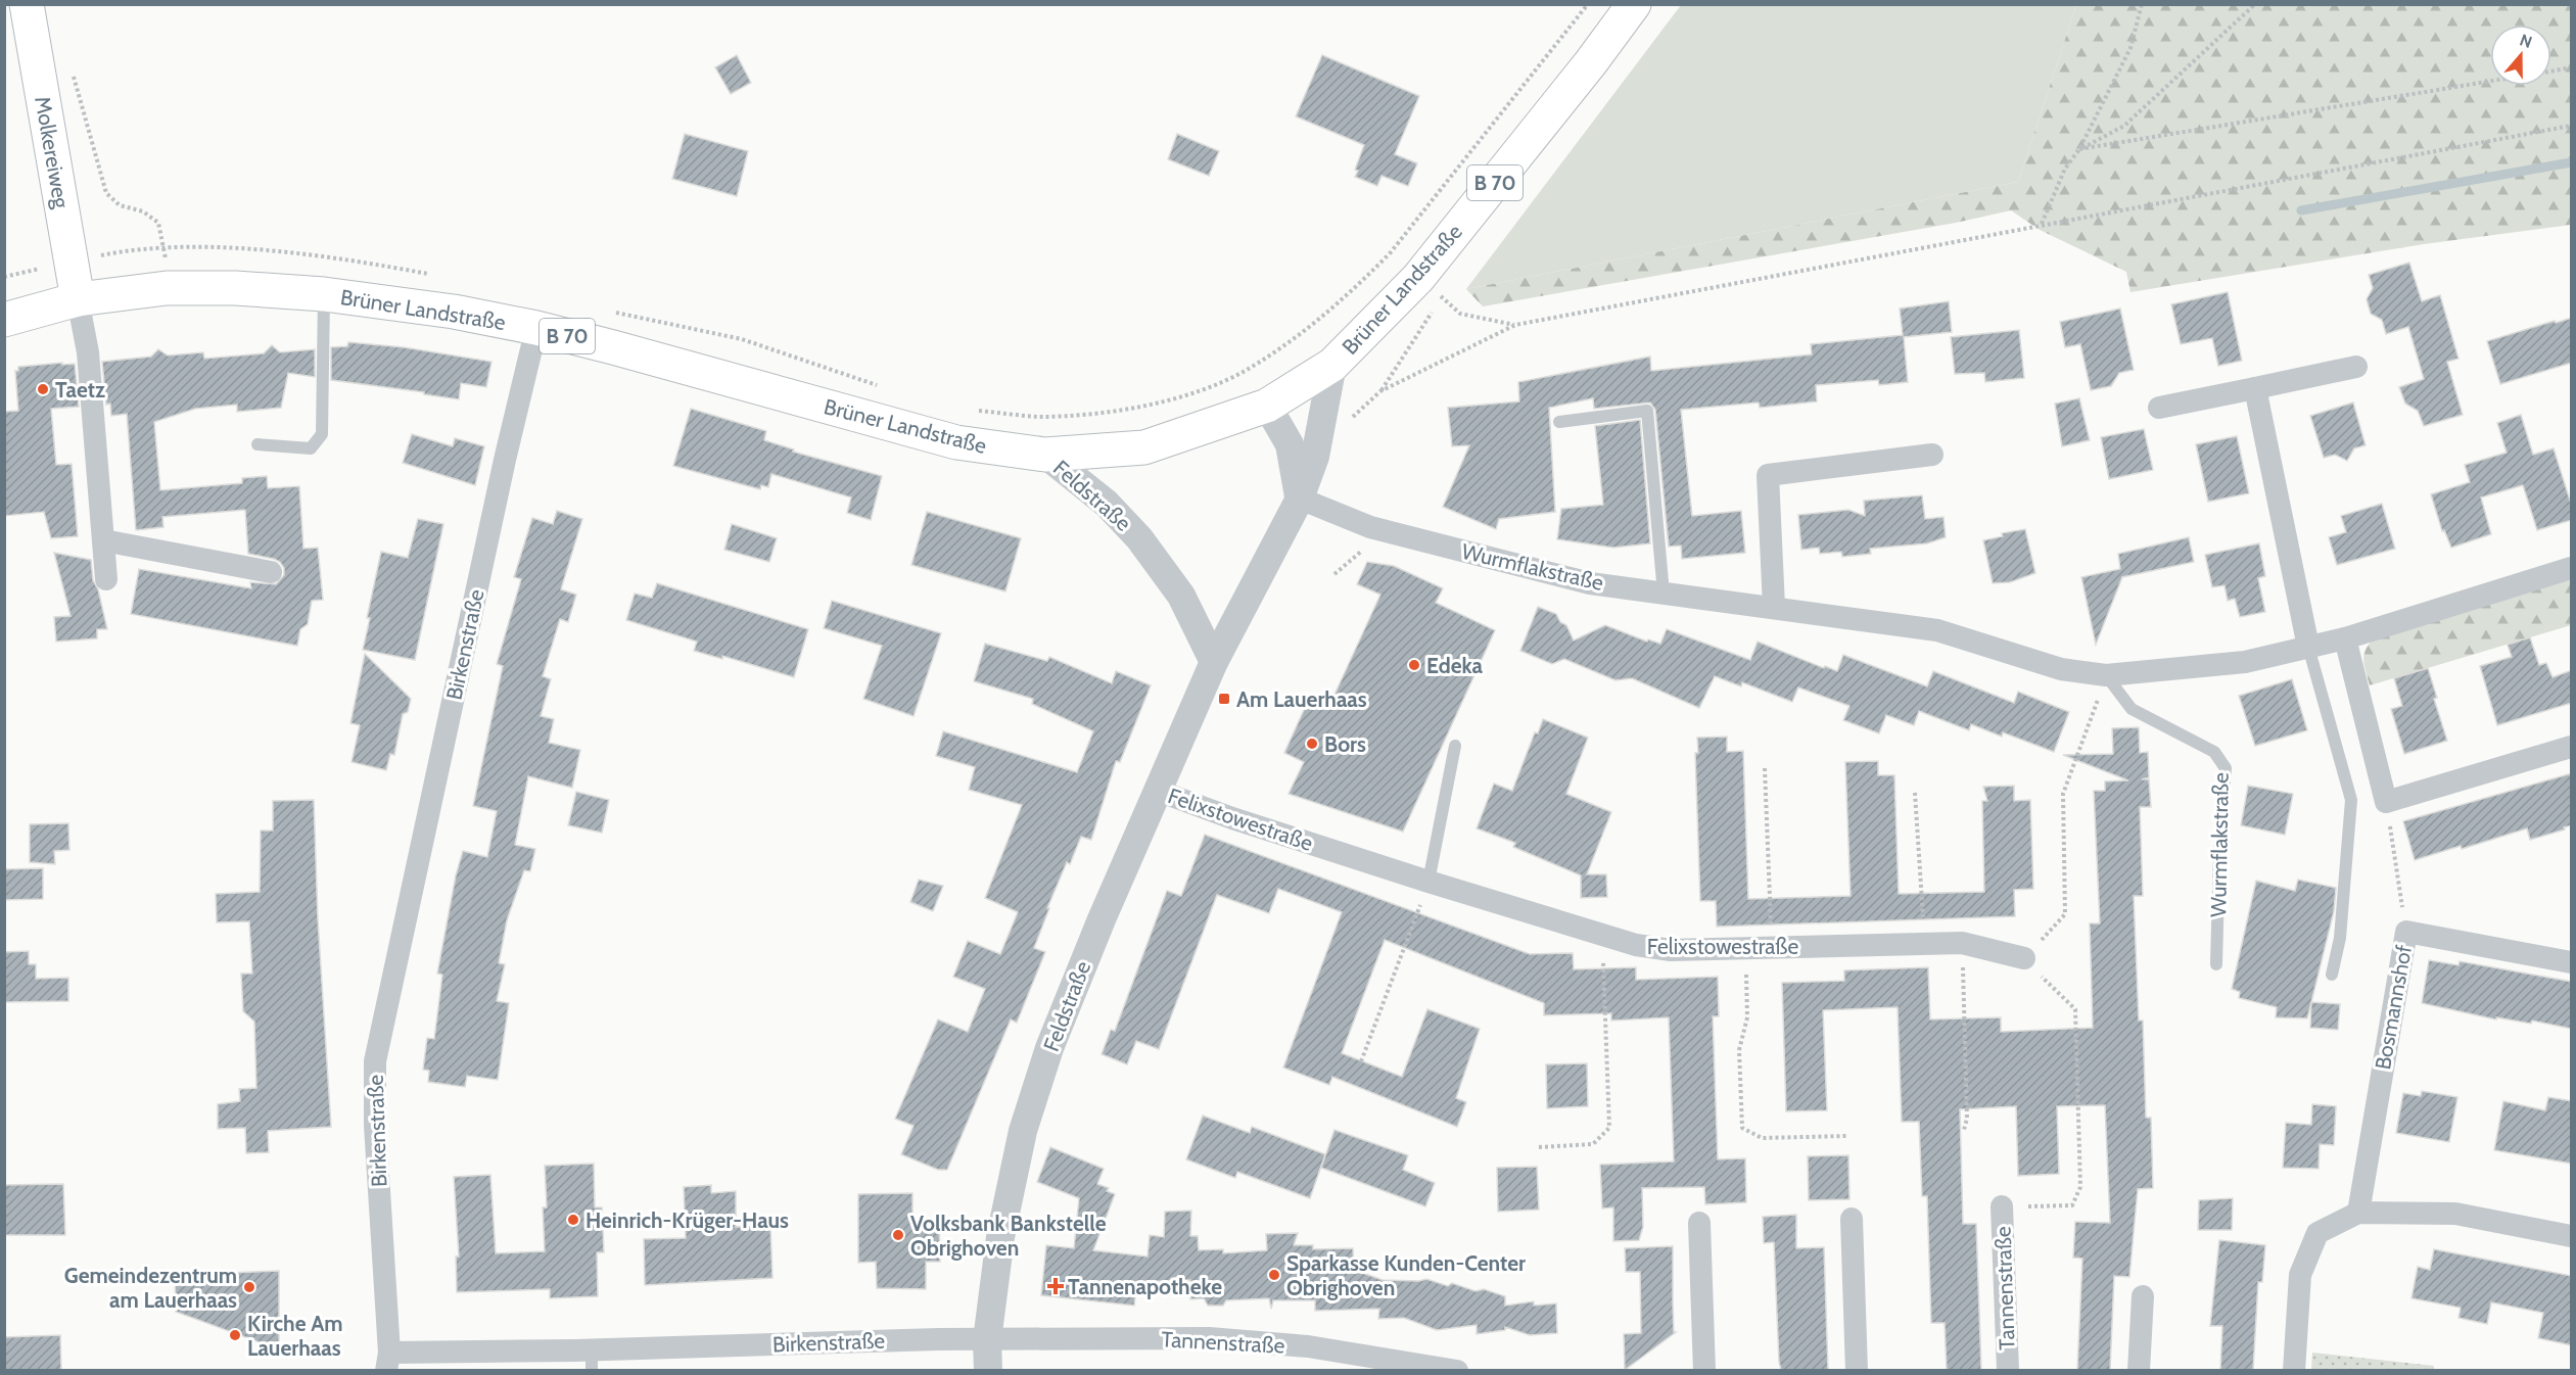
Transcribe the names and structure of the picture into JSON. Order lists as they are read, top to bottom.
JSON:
{
  "streets": {
    "main road": ["Molkereiweg", "B 70", "Brüner Landstraße"],
    "street": [
      "Feldstraße",
      "Wurmflakstraße",
      "Birkenstraße",
      "Felixstowestraße",
      "Bosmannshof",
      "Tannenstraße"
    ]
  },
  "crossings": [
    ["Molkereiweg", "Brüner Landstraße"],
    ["Brüner Landstraße", "Feldstraße"],
    ["Brüner Landstraße", "Birkenstraße"],
    ["Feldstraße", "Wurmflakstraße"],
    ["Feldstraße", "Birkenstraße"],
    ["Feldstraße", "Felixstowestraße"],
    ["Feldstraße", "Tannenstraße"],
    ["Birkenstraße", "Tannenstraße"]
  ],
  "places": {
    "other": [
      "Taetz",
      "Edeka",
      "Bors",
      "Heinrich-Krüger-Haus",
      "Volksbank Bankstelle Obrighoven",
      "Sparkasse Kunden-Center Obrighoven",
      "Gemeindezentrum am Lauerhaas",
      "Kirche Am Lauerhaas"
    ],
    "transit": ["Am Lauerhaas"],
    "health": ["Tannenapotheke"]
  },
  "north": "top"
}
